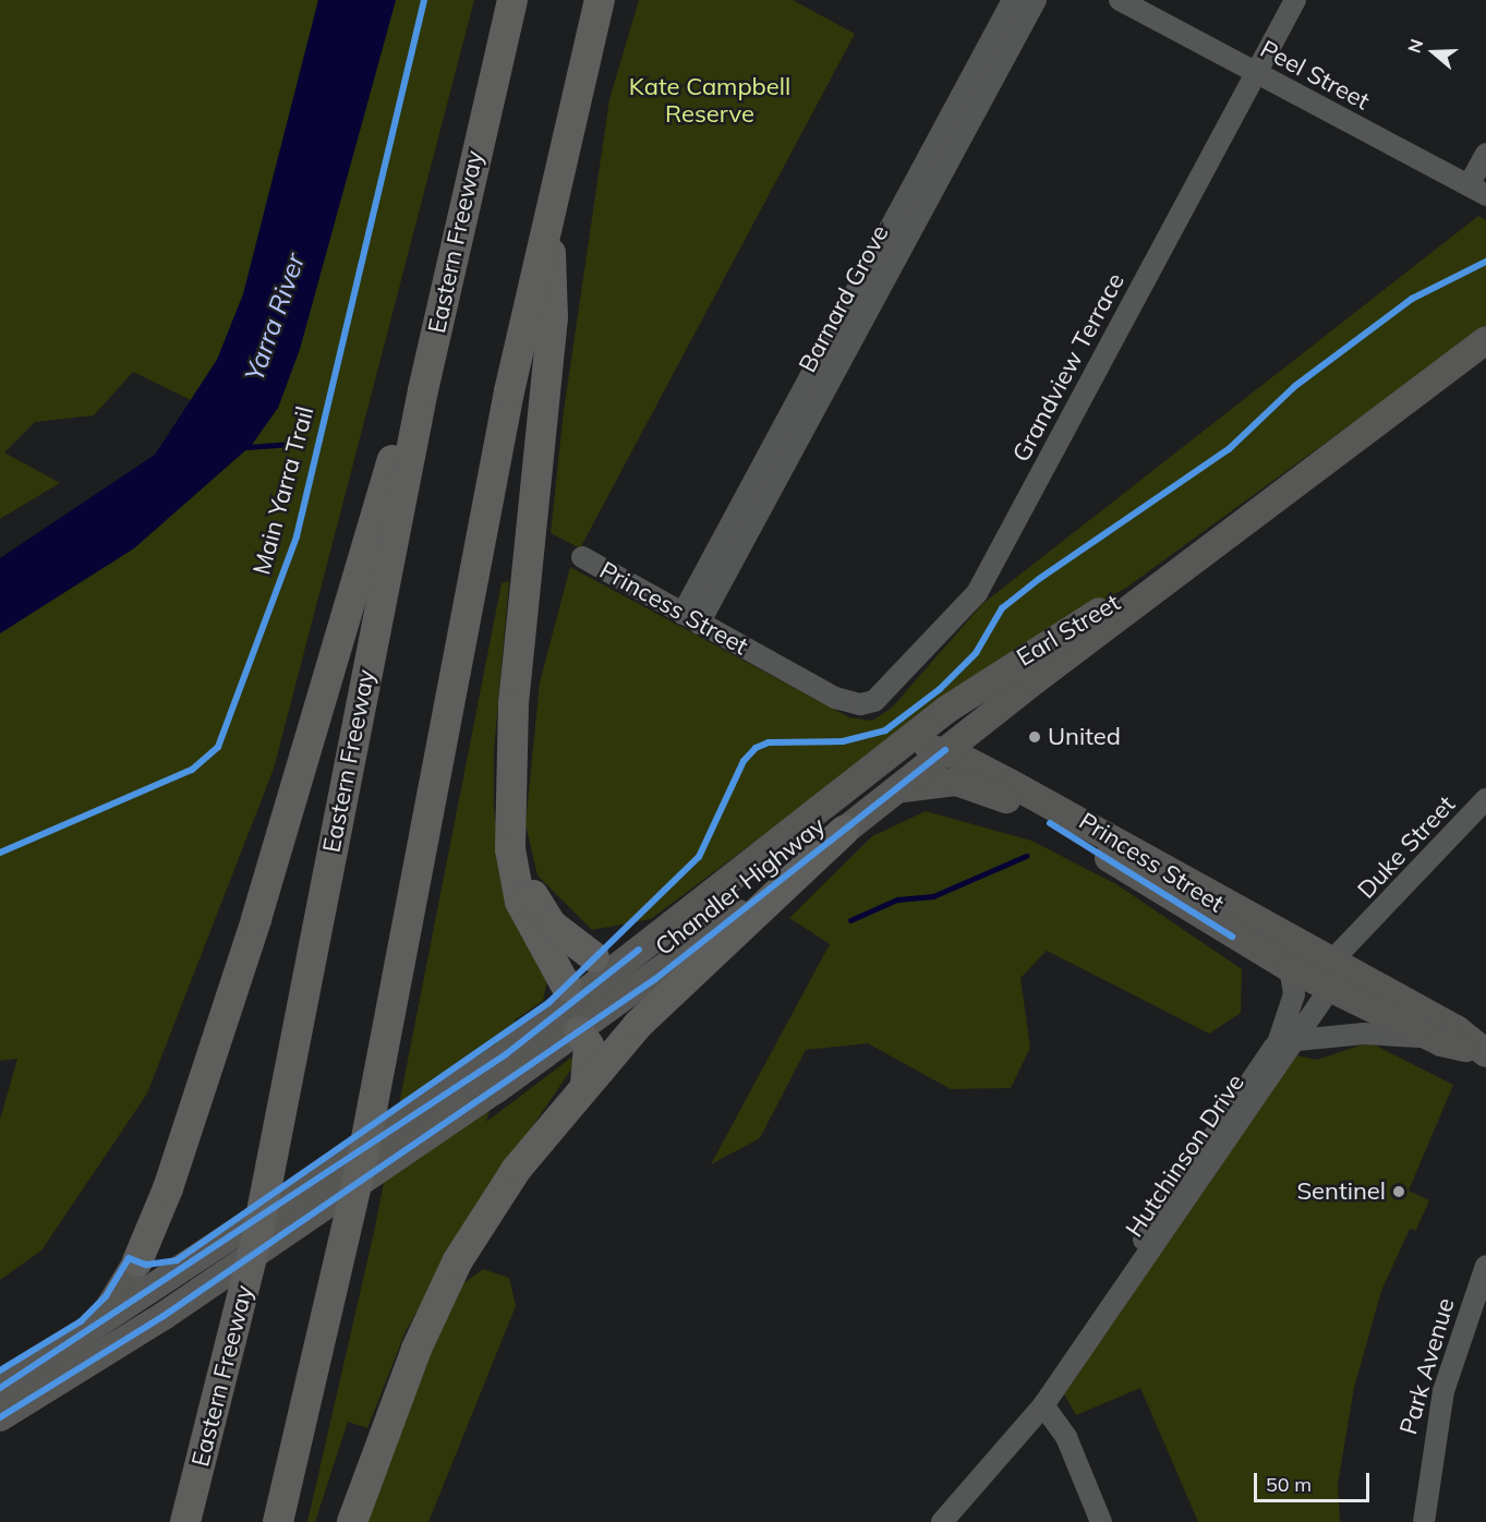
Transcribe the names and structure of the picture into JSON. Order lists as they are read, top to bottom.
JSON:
{
  "streets": {
    "highway": ["Eastern Freeway"],
    "main road": ["Princess Street", "Earl Street", "Chandler Highway"],
    "street": [
      "Peel Street",
      "Barnard Grove",
      "Grandview Terrace",
      "Duke Street",
      "Hutchinson Drive",
      "Park Avenue"
    ],
    "cycle path": ["Main Yarra Trail"]
  },
  "crossings": [
    ["Peel Street", "Grandview Terrace"],
    ["Barnard Grove", "Princess Street"],
    ["Grandview Terrace", "Princess Street"],
    ["Princess Street", "Earl Street"],
    ["Princess Street", "Duke Street"],
    ["Princess Street", "Chandler Highway"],
    ["Princess Street", "Hutchinson Drive"],
    ["Earl Street", "Chandler Highway"],
    ["Duke Street", "Hutchinson Drive"]
  ],
  "water": ["Yarra River"],
  "parks": ["Kate Campbell Reserve"],
  "places": ["United", "Sentinel"],
  "scale_bar": "50 m",
  "north": "left"
}
